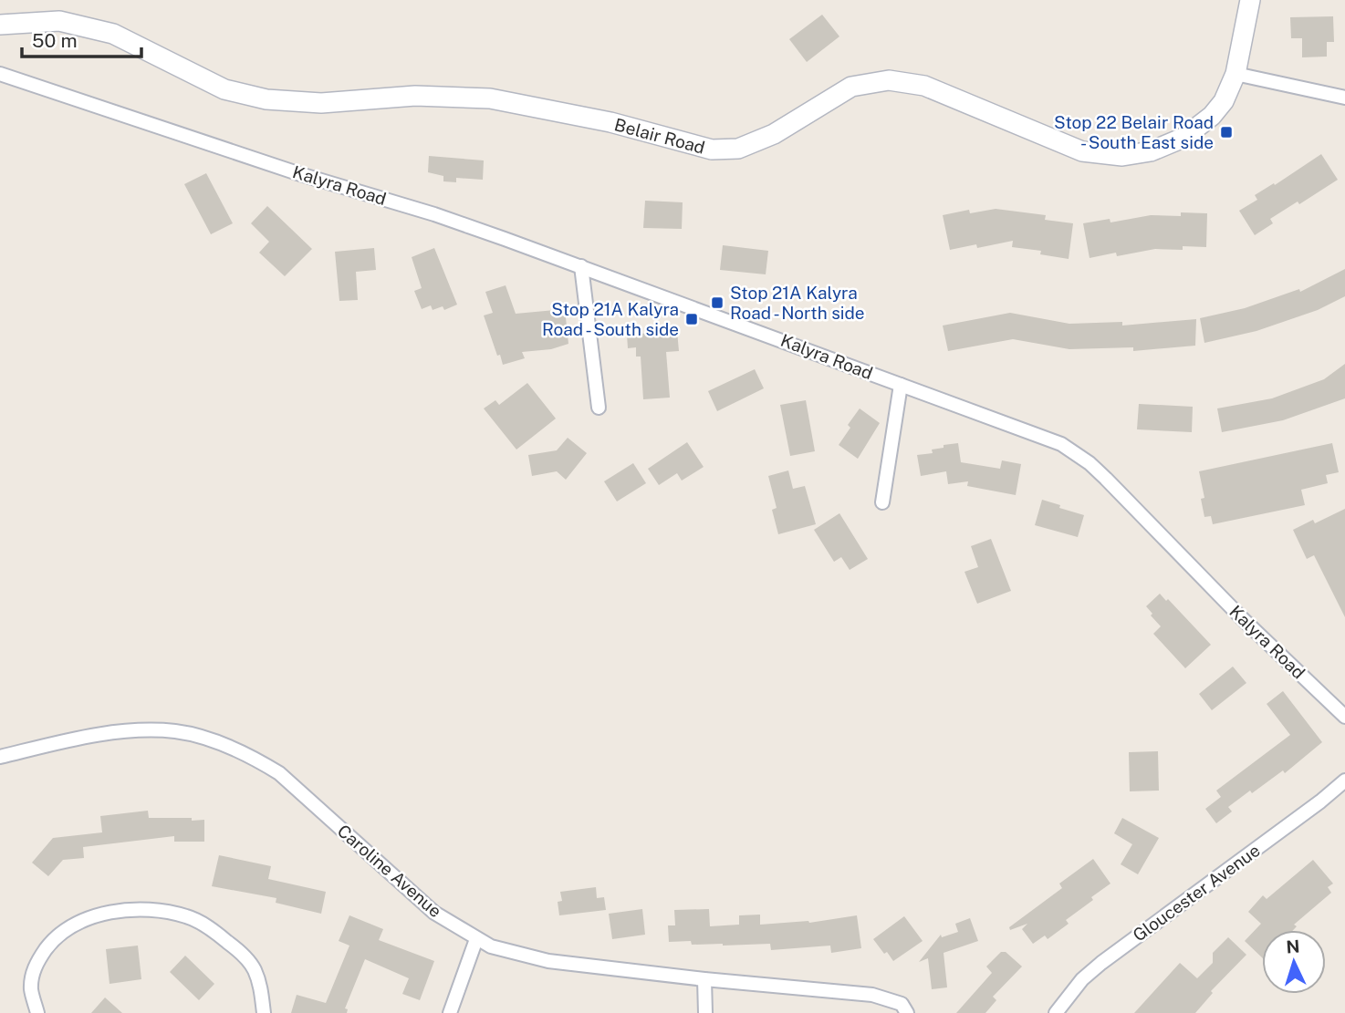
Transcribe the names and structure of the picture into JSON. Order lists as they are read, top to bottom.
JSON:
{
  "streets": {
    "main road": ["Belair Road"],
    "street": ["Kalyra Road", "Caroline Avenue", "Gloucester Avenue"]
  },
  "places": {
    "transit": ["Stop 22 Belair Road - South East side", "Stop 21A Kalyra Road - North side", "Stop 21A Kalyra Road - South side"]
  },
  "scale_bar": "50 m",
  "north": "top"
}
